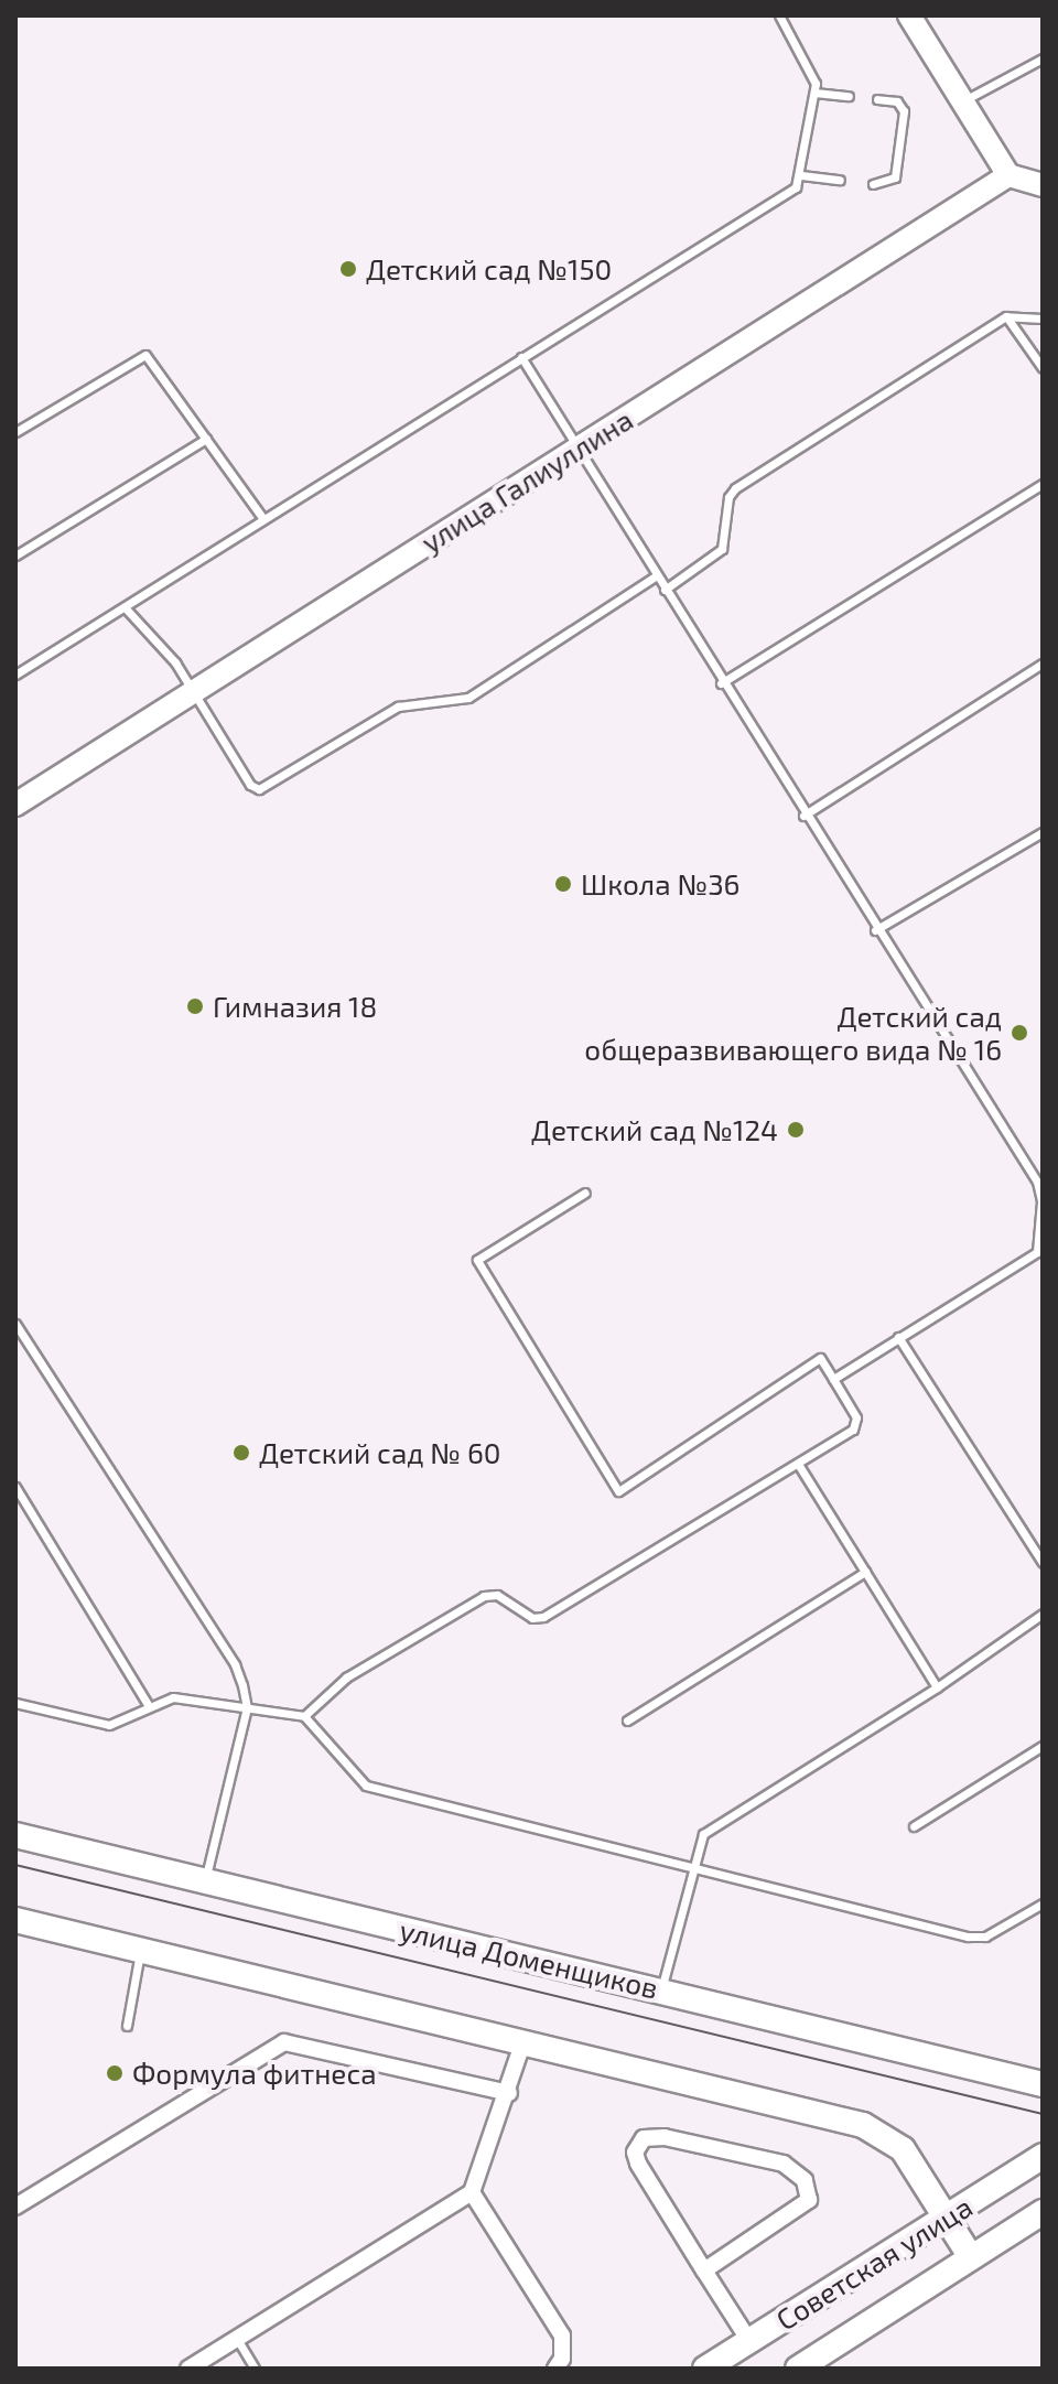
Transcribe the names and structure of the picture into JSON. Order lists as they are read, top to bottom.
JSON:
{
  "streets": {
    "main road": ["улица Доменщиков", "Советская улица"],
    "street": ["улица Галиуллина"]
  },
  "places": [
    "Детский сад №150",
    "Школа №36",
    "Гимназия 18",
    "Детский сад общеразвивающего вида № 16",
    "Детский сад №124",
    "Детский сад № 60",
    "Формула фитнеса"
  ]
}
